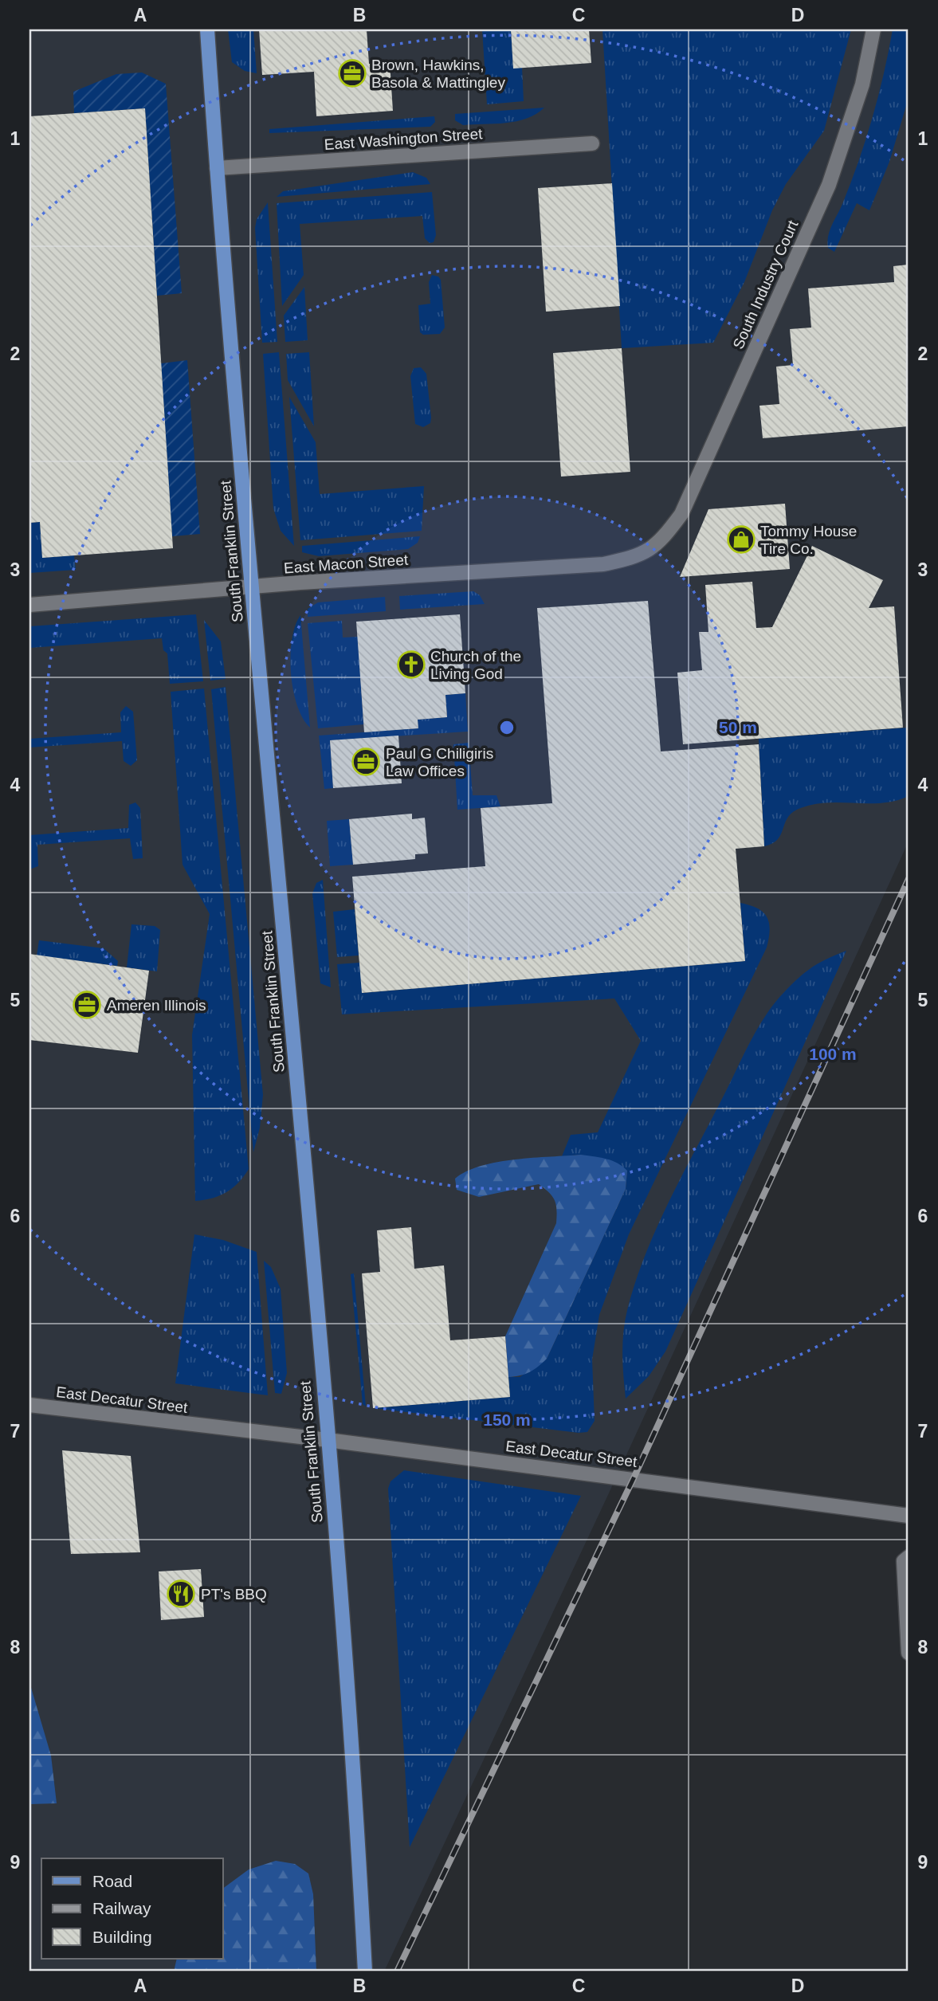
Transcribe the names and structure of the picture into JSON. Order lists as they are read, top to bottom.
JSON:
{
  "streets": {
    "main road": ["South Franklin Street"],
    "street": [
      "East Washington Street",
      "South Industry Court",
      "East Macon Street",
      "East Decatur Street"
    ]
  },
  "crossings": [
    ["East Washington Street", "South Franklin Street"],
    ["South Industry Court", "East Macon Street"],
    ["South Franklin Street", "East Macon Street"],
    ["South Franklin Street", "East Decatur Street"]
  ],
  "places": {
    "office": ["Brown, Hawkins, Basola & Mattingley", "Paul G Chiligiris Law Offices", "Ameren Illinois"],
    "shop": ["Tommy House Tire Co."],
    "church": ["Church of the Living God"],
    "restaurant": ["PT's BBQ"]
  },
  "legend": ["Road", "Railway", "Building"],
  "grid": {
    "columns": [
      "A",
      "B",
      "C",
      "D"
    ],
    "rows": [
      "1",
      "2",
      "3",
      "4",
      "5",
      "6",
      "7",
      "8",
      "9"
    ]
  },
  "rings": ["50 m", "100 m", "150 m"]
}
